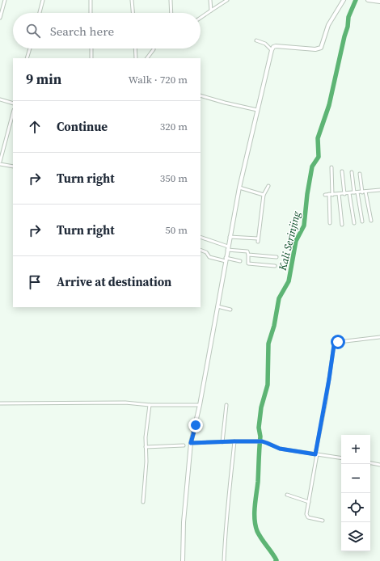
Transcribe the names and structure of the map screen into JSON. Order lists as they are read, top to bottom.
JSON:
{
  "water": ["Kali Serinjing"],
  "page": {
    "search": "Search here",
    "heading": ["9 min", "Walk · 720 m"],
    "list": [
      ["Continue", "320 m"],
      ["Turn right", "350 m"],
      ["Turn right", "50 m"],
      "Arrive at destination"
    ],
    "map_buttons": ["+", "−"]
  }
}
